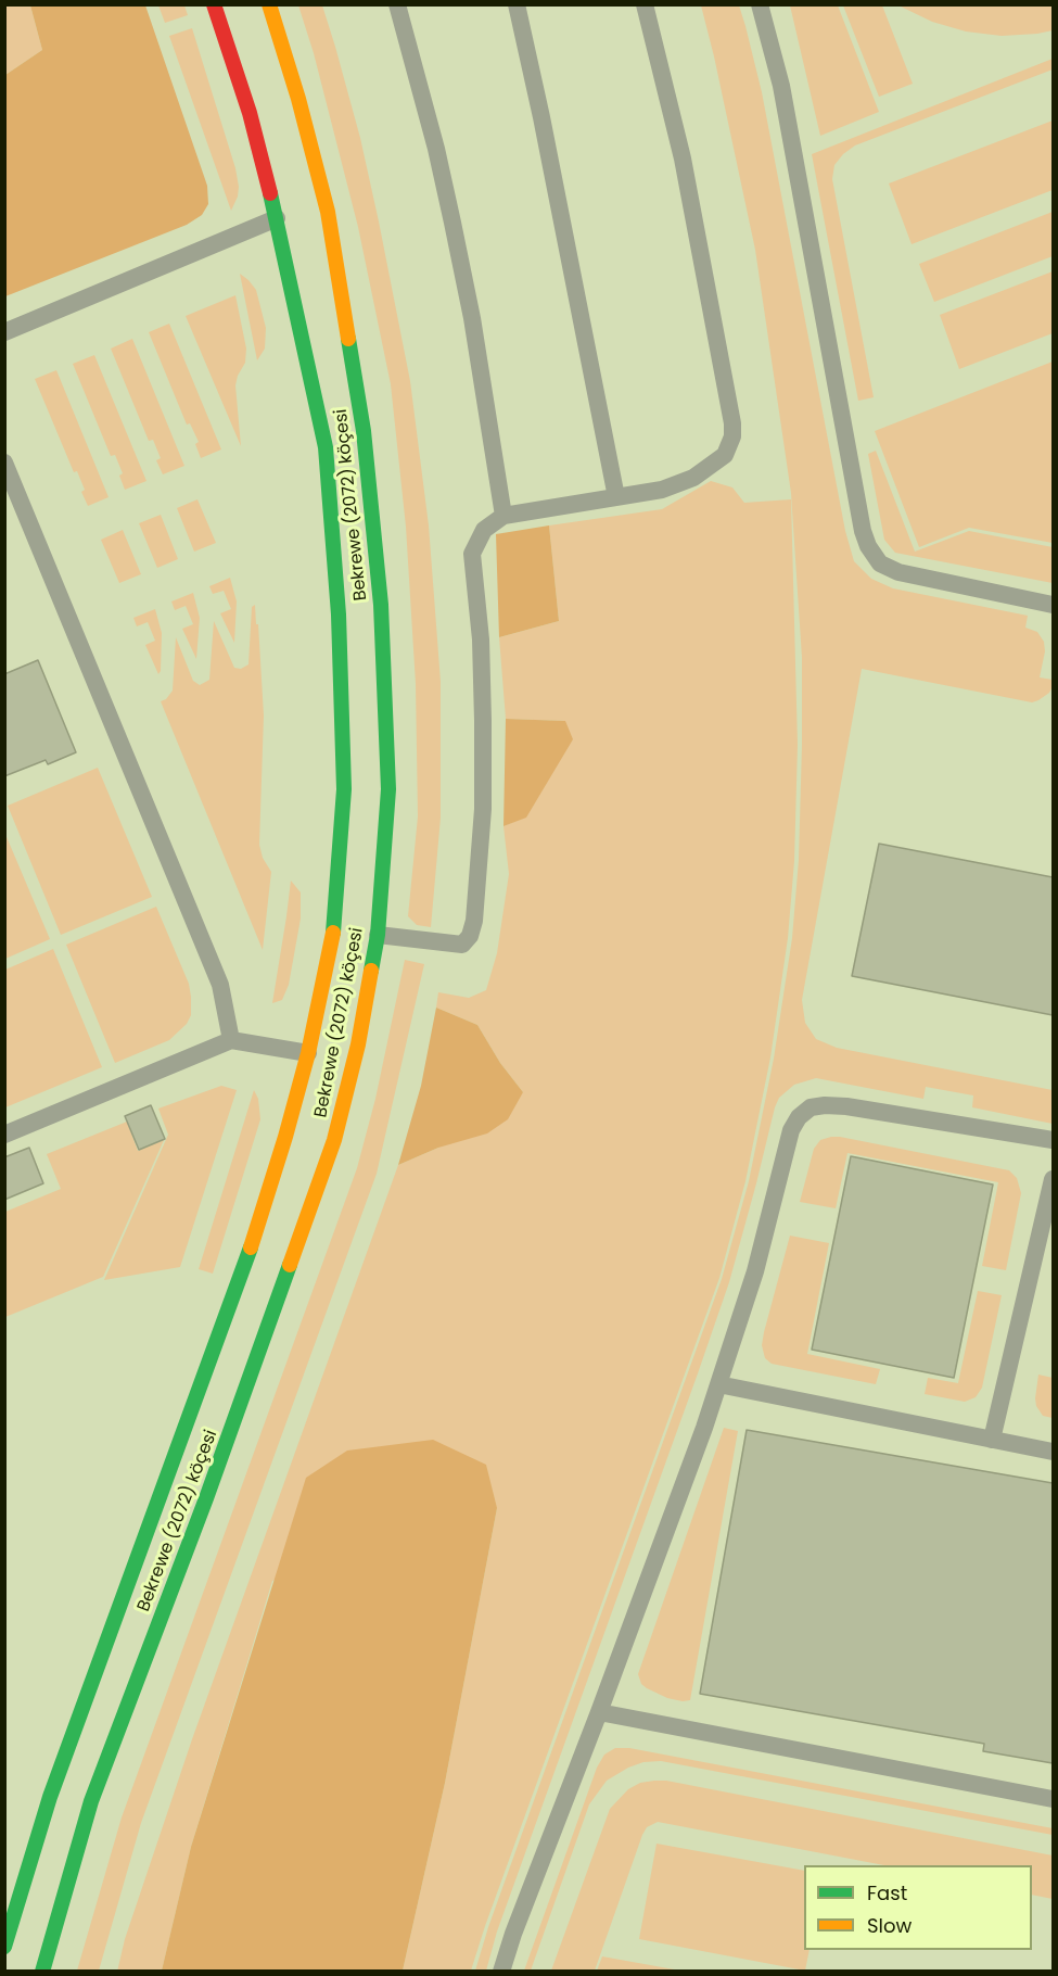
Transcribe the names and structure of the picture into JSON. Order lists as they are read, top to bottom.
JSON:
{
  "streets": {
    "main road": ["Bekrewe (2072) köçesi"]
  },
  "legend": ["Fast", "Slow"]
}
